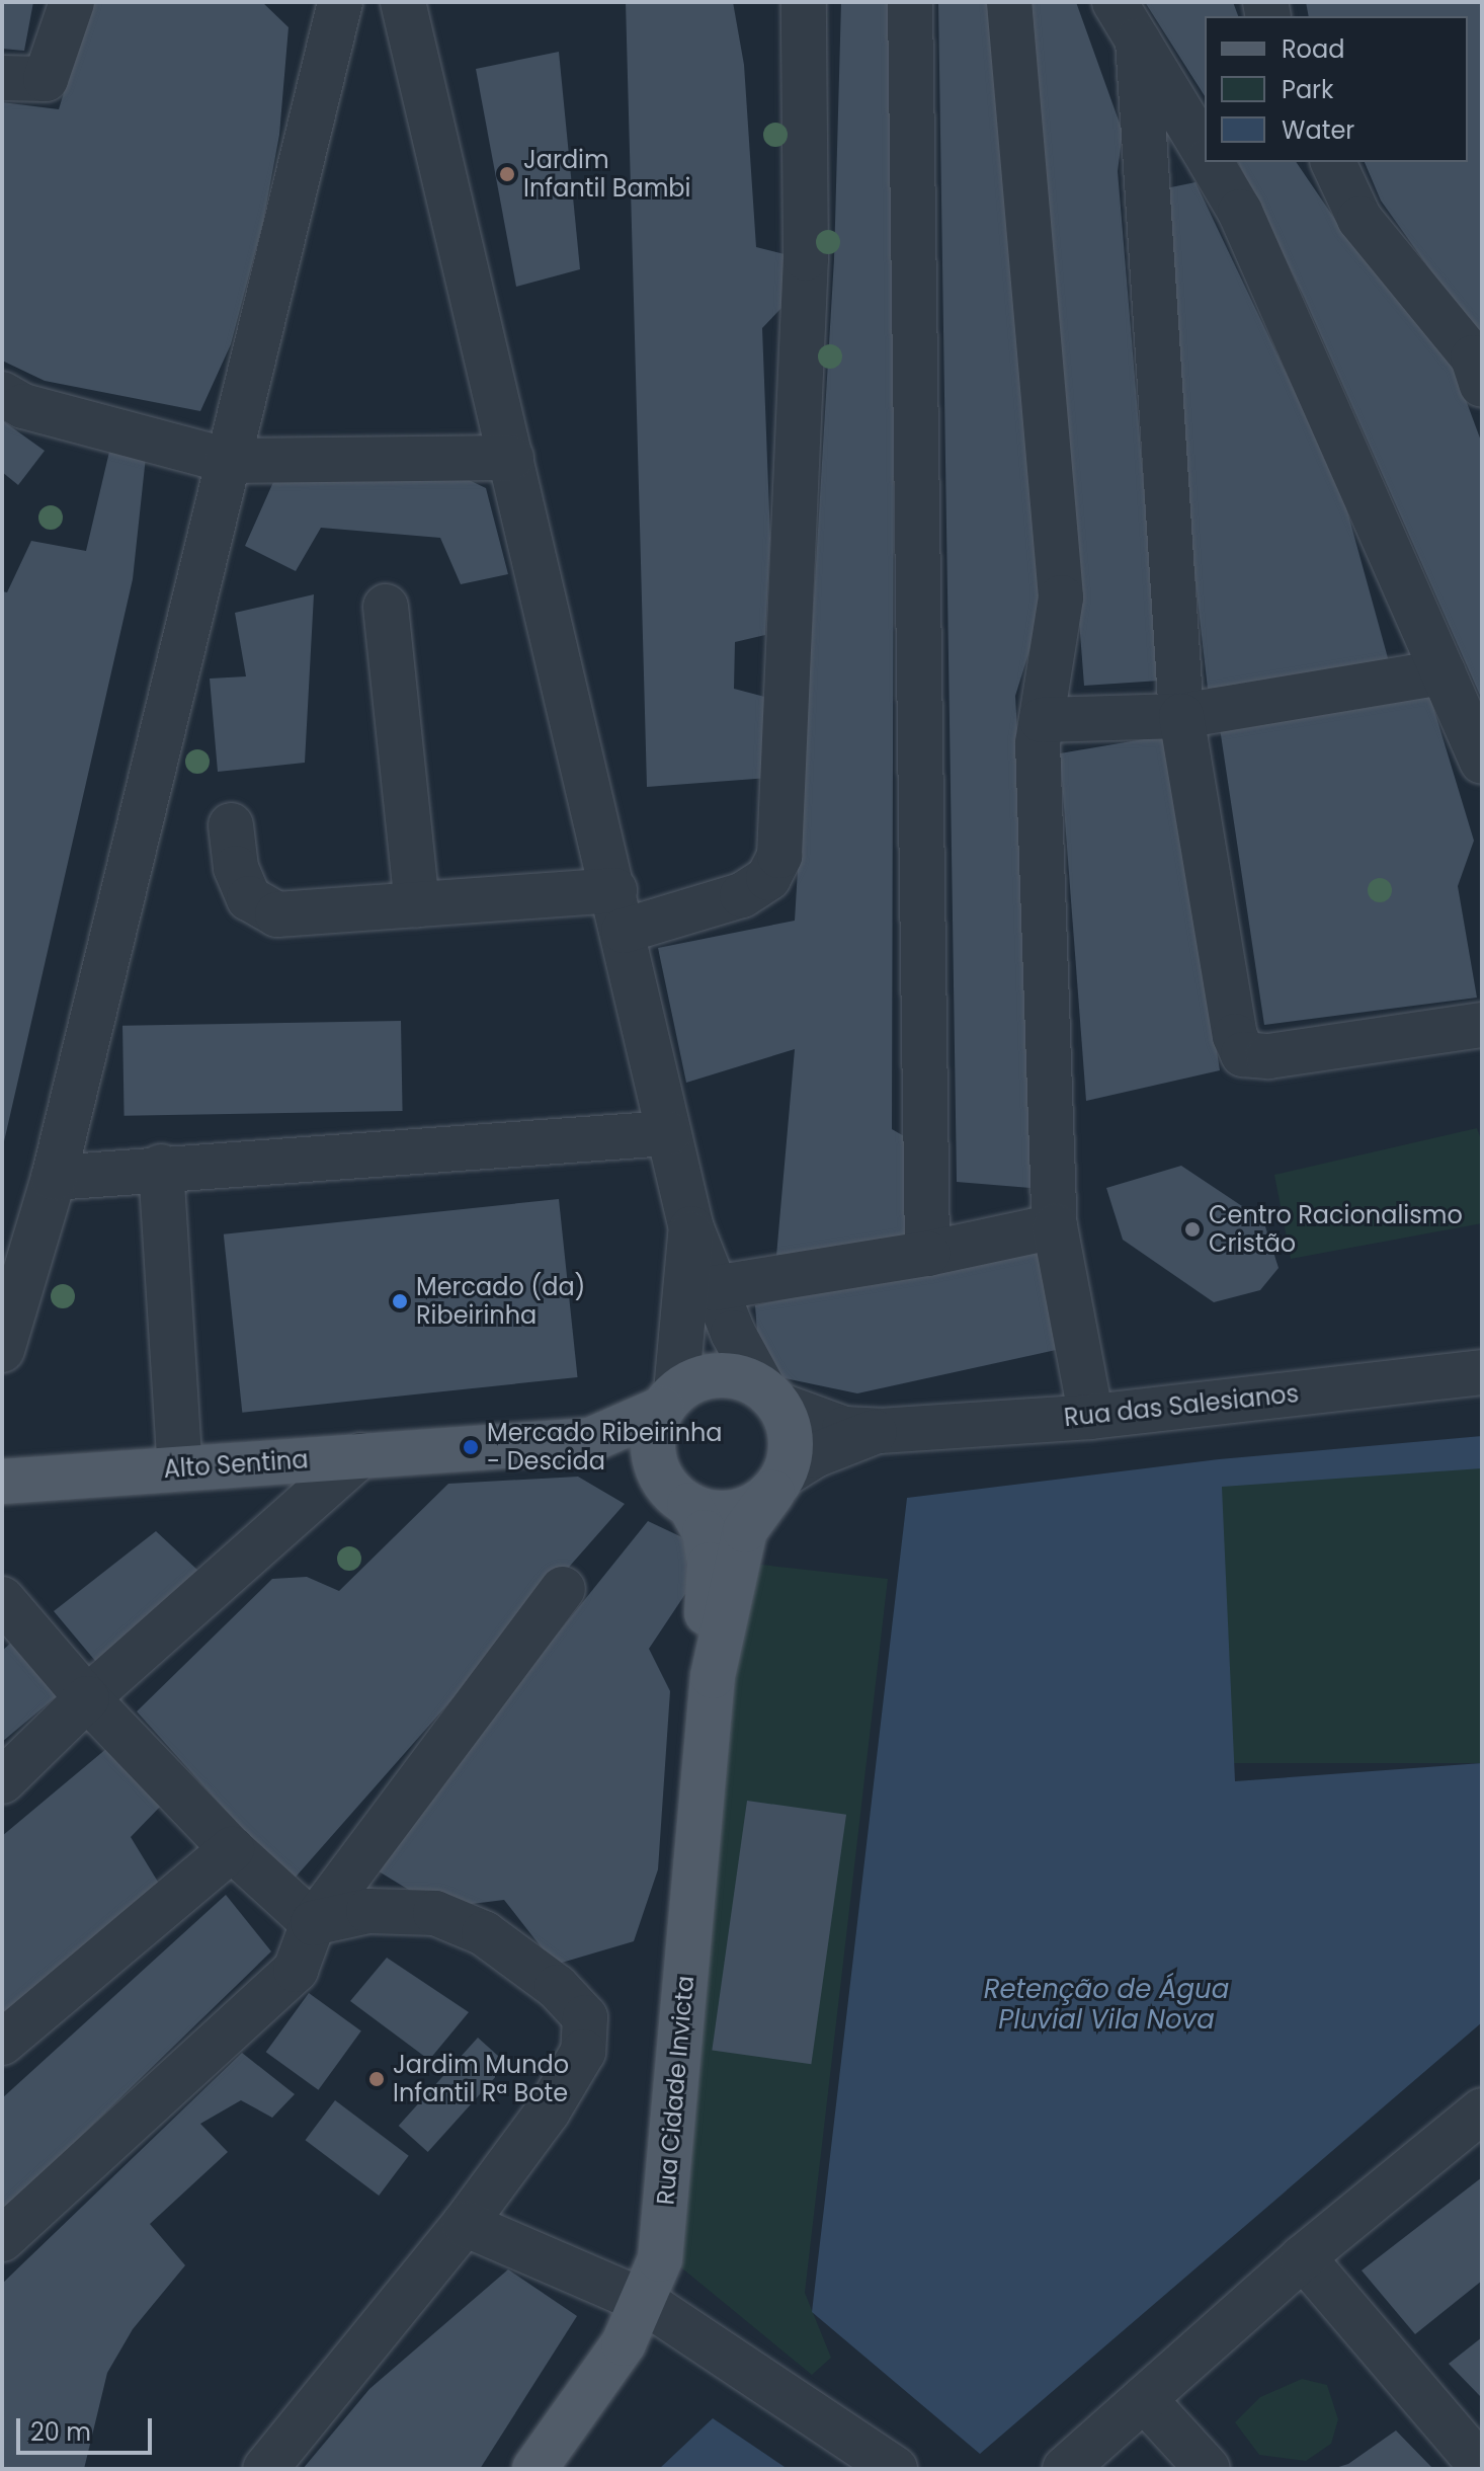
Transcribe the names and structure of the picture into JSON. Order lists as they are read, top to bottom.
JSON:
{
  "streets": {
    "main road": ["Alto Sentina", "Rua Cidade Invicta"],
    "street": ["Rua das Salesianos"]
  },
  "crossings": [
    ["Rua das Salesianos", "Alto Sentina"],
    ["Rua das Salesianos", "Rua Cidade Invicta"],
    ["Alto Sentina", "Rua Cidade Invicta"]
  ],
  "water": ["Retenção de Água Pluvial Vila Nova"],
  "places": [
    "Jardim Infantil Bambi",
    "Centro Racionalismo Cristão",
    "Mercado (da) Ribeirinha",
    "Mercado Ribeirinha - Descida",
    "Jardim Mundo Infantil Rª Bote"
  ],
  "legend": ["Road", "Park", "Water"],
  "scale_bar": "20 m"
}
